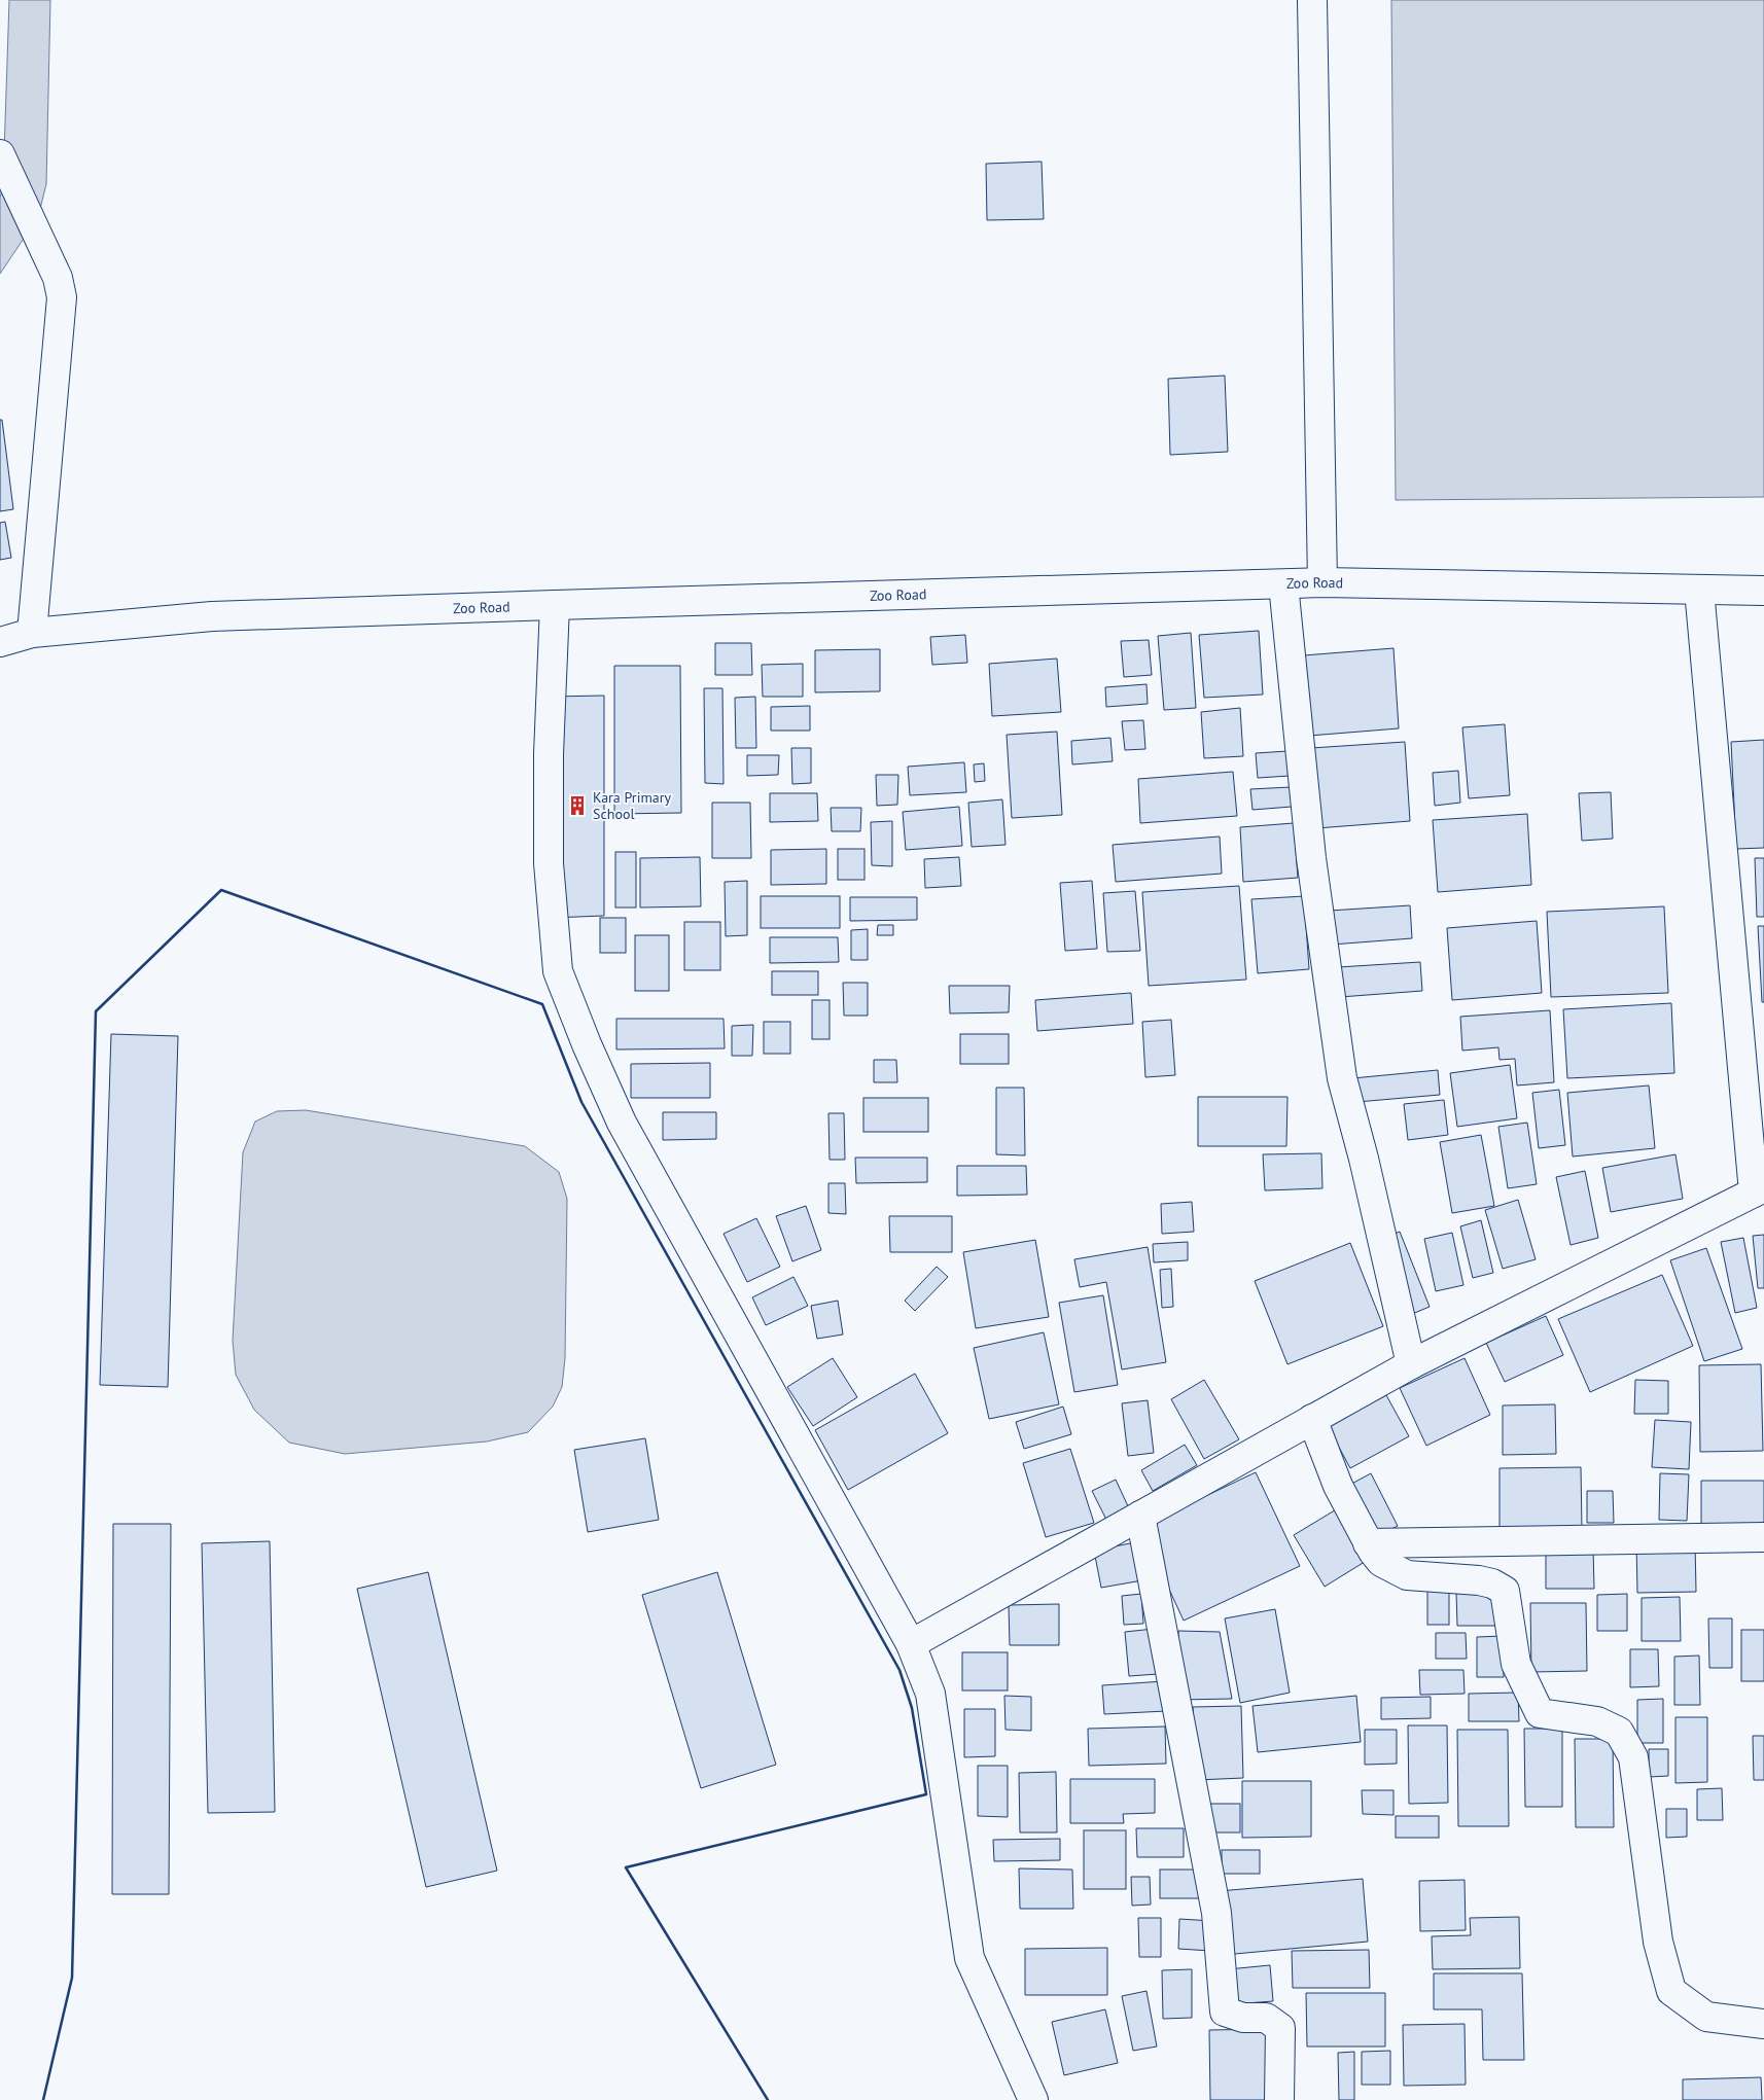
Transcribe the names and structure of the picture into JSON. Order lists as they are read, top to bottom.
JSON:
{
  "streets": {
    "street": ["Zoo Road"]
  },
  "places": {
    "building": ["Kara Primary School"]
  }
}
